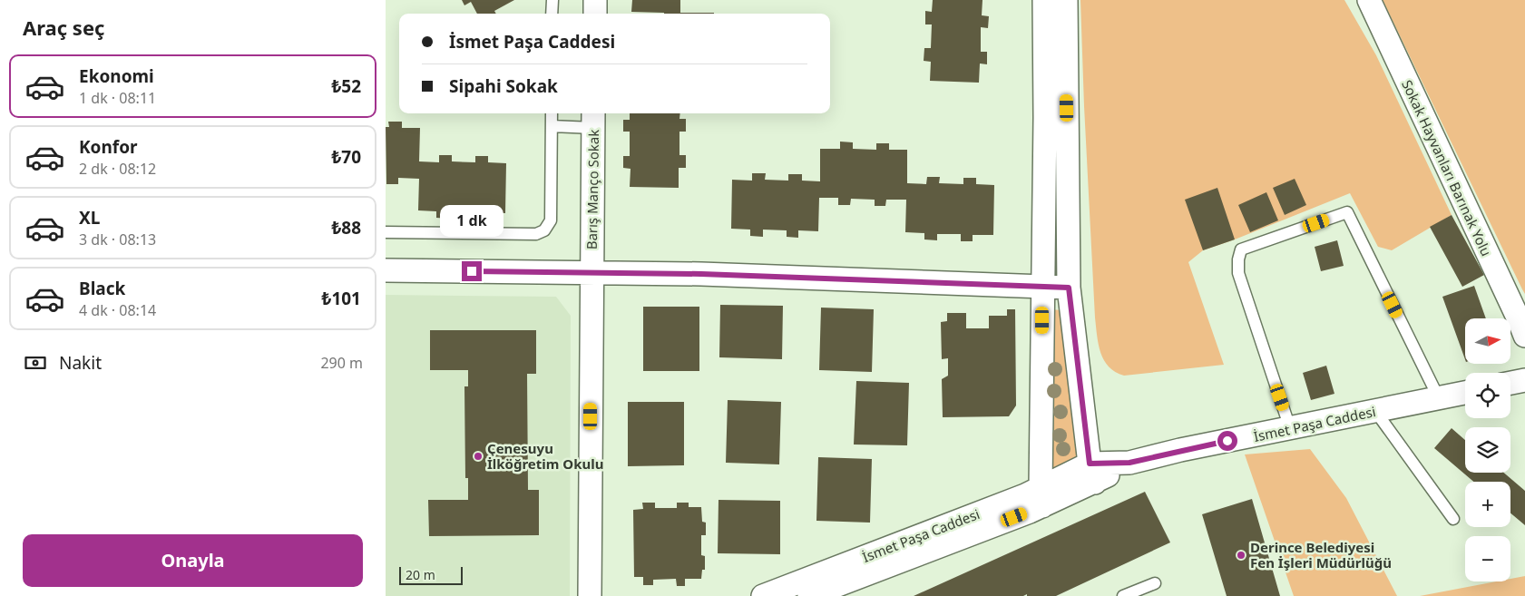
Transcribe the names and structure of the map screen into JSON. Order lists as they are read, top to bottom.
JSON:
{
  "streets": {
    "street": ["Sokak Hayvanları Barınak Yolu", "Barış Manço Sokak", "İsmet Paşa Caddesi"]
  },
  "places": ["Çenesuyu İlköğretim Okulu", "Derince Belediyesi Fen İşleri Müdürlüğü"],
  "scale_bar": "20 m",
  "north": "right",
  "page": {
    "heading": "Araç seç",
    "banner": ["İsmet Paşa Caddesi", "Sipahi Sokak"],
    "list": [
      {
        "name": "Ekonomi",
        "note": "1 dk · 08:11",
        "value": "₺52"
      },
      {
        "name": "Konfor",
        "note": "2 dk · 08:12",
        "value": "₺70"
      },
      {
        "name": "XL",
        "note": "3 dk · 08:13",
        "value": "₺88"
      },
      {
        "name": "Black",
        "note": "4 dk · 08:14",
        "value": "₺101"
      }
    ],
    "bubble": "1 dk",
    "map_buttons": ["+", "−"],
    "pay": ["Nakit", "290 m"],
    "buttons": "Onayla",
    "scale": "20 m"
  }
}
